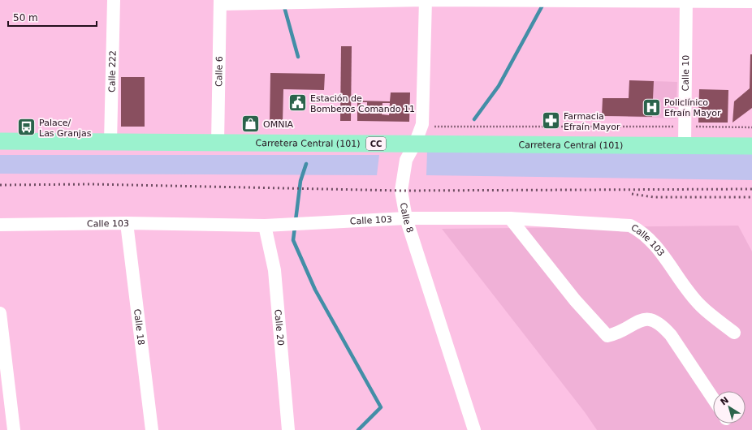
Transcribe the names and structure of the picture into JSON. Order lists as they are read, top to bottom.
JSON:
{
  "streets": {
    "main road": ["Carretera Central (101)", "CC"],
    "street": [
      "Calle 222",
      "Calle 6",
      "Calle 10",
      "Calle 8",
      "Calle 103",
      "Calle 18",
      "Calle 20"
    ]
  },
  "crossings": [
    ["Calle 222", "Carretera Central (101)"],
    ["Calle 6", "Carretera Central (101)"],
    ["Calle 10", "Carretera Central (101)"],
    ["Carretera Central (101)", "Calle 8"],
    ["Calle 8", "Calle 103"],
    ["Calle 103", "Calle 18"],
    ["Calle 103", "Calle 20"]
  ],
  "places": {
    "public building": ["Estación de Bomberos Comando 11"],
    "hospital": ["Policlínico Efraín Mayor"],
    "pharmacy": ["Farmacia Efraín Mayor"],
    "shop": ["OMNIA"],
    "bus stop": ["Palace/ Las Granjas"]
  },
  "scale_bar": "50 m",
  "north": "top left"
}
